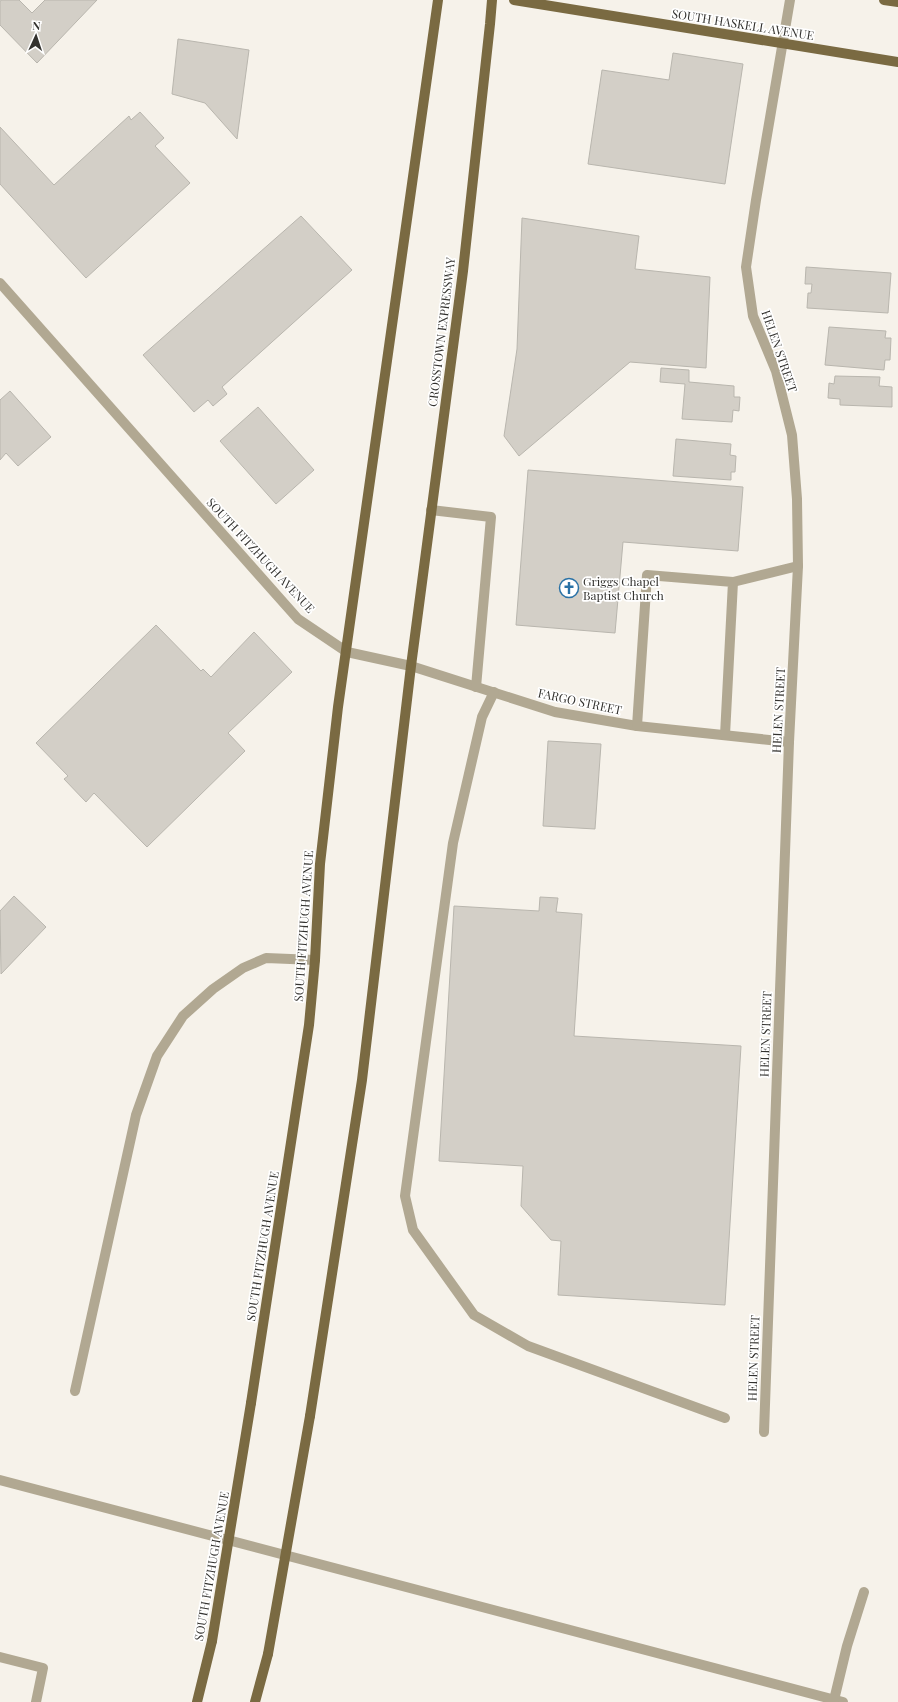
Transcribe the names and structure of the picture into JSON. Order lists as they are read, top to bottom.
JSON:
{
  "streets": {
    "main road": ["SOUTH HASKELL AVENUE", "CROSSTOWN EXPRESSWAY", "SOUTH FITZHUGH AVENUE"],
    "street": ["HELEN STREET", "FARGO STREET"]
  },
  "crossings": [
    ["SOUTH HASKELL AVENUE", "HELEN STREET"],
    ["CROSSTOWN EXPRESSWAY", "FARGO STREET"],
    ["HELEN STREET", "FARGO STREET"],
    ["SOUTH FITZHUGH AVENUE", "FARGO STREET"]
  ],
  "places": {
    "church": ["Griggs Chapel Baptist Church"]
  },
  "north": "top"
}
